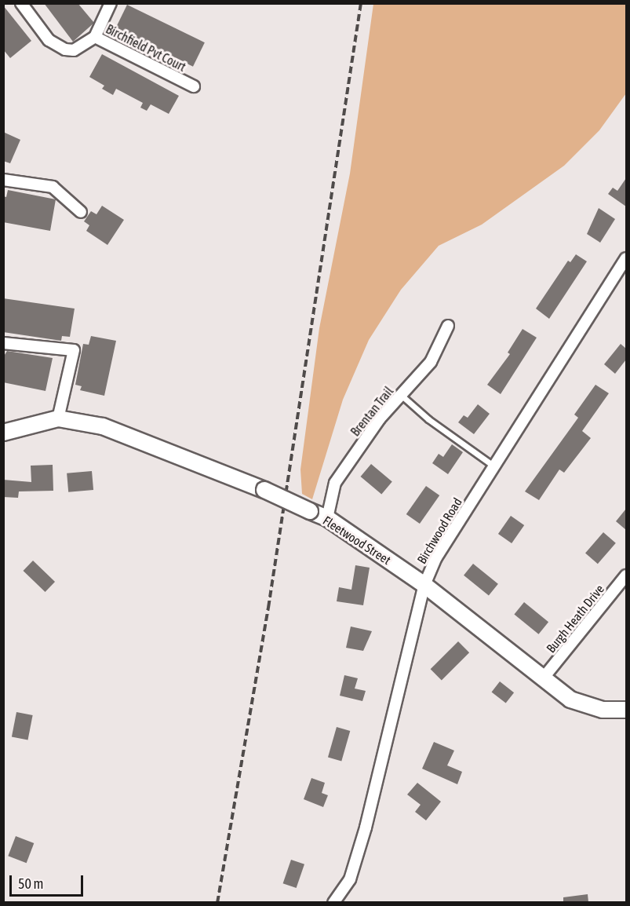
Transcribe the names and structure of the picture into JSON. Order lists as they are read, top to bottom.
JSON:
{
  "streets": {
    "street": [
      "Birchfield Pvt Court",
      "Brentan Trail",
      "Birchwood Road",
      "Fleetwood Street",
      "Burgh Heath Drive"
    ]
  },
  "crossings": [
    ["Brentan Trail", "Fleetwood Street"],
    ["Birchwood Road", "Fleetwood Street"],
    ["Fleetwood Street", "Burgh Heath Drive"]
  ],
  "scale_bar": "50 m"
}
